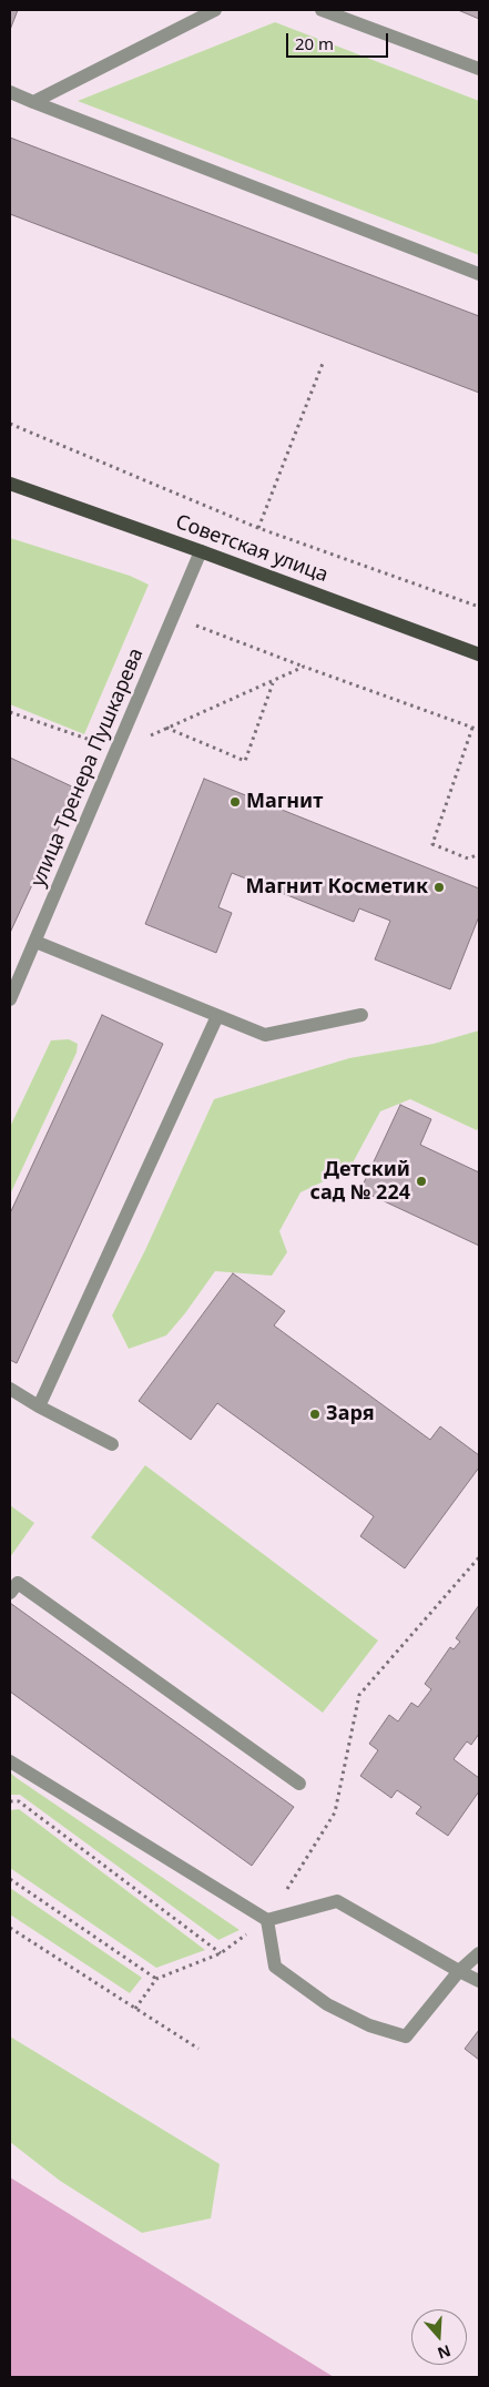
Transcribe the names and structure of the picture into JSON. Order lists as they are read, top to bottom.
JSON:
{
  "streets": {
    "main road": ["Советская улица"],
    "street": ["улица Тренера Пушкарева"]
  },
  "crossings": [
    ["Советская улица", "улица Тренера Пушкарева"]
  ],
  "places": [
    "Магнит",
    "Магнит Косметик",
    "Детский сад № 224",
    "Заря"
  ],
  "scale_bar": "20 m",
  "north": "bottom"
}
